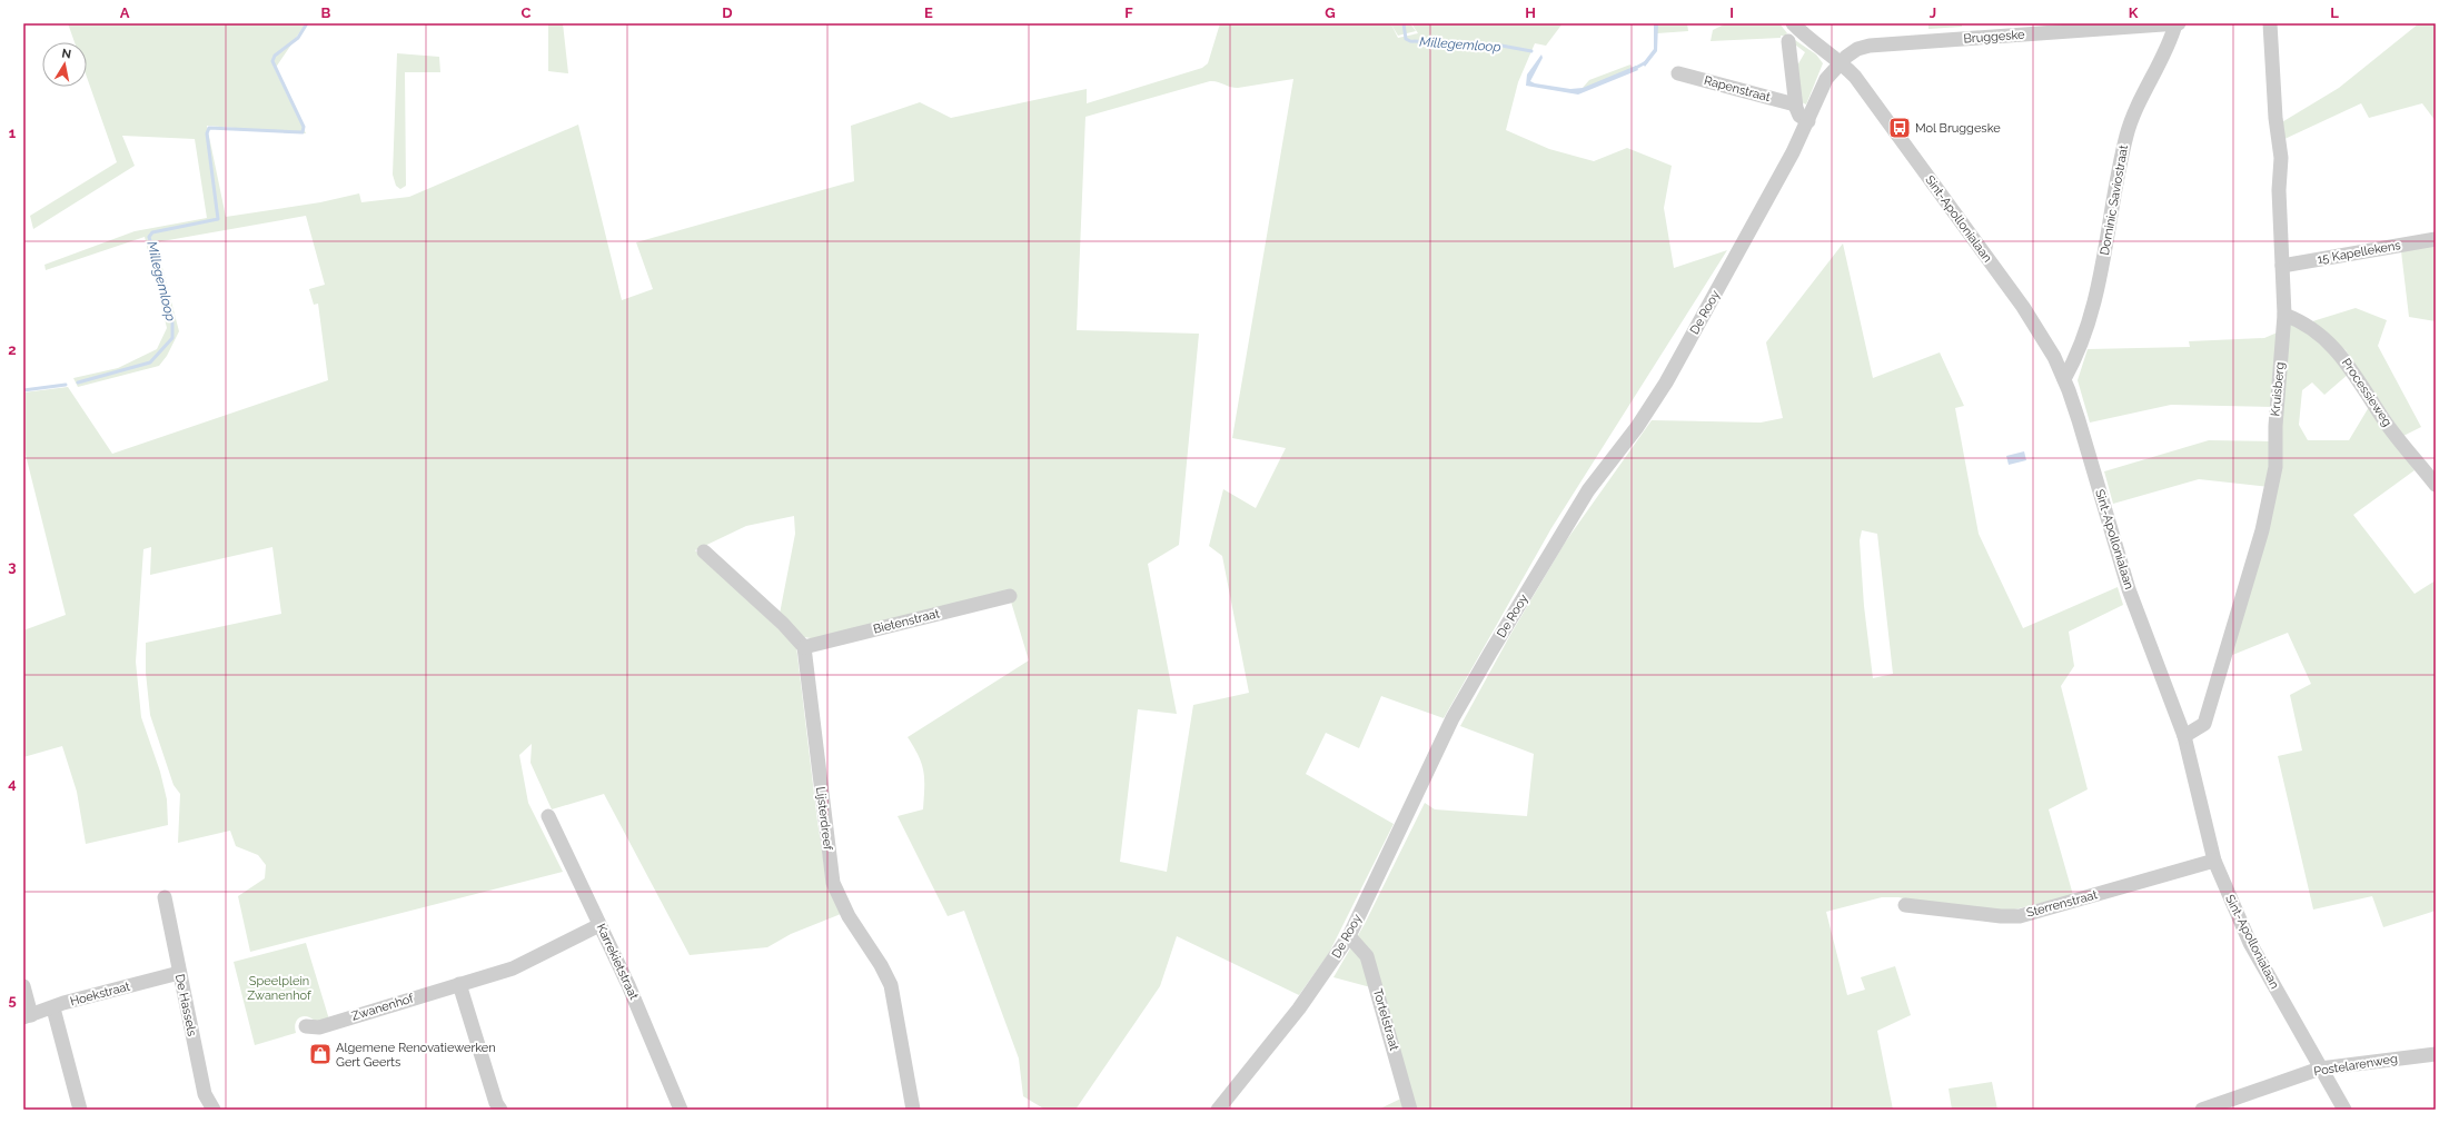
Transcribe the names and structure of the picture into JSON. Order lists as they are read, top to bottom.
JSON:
{
  "streets": {
    "street": [
      "Bruggeske",
      "Rapenstraat",
      "Dominic Saviostraat",
      "Sint-Apollonialaan",
      "15 Kapellekens",
      "De Rooy",
      "Kruisberg",
      "Processieweg",
      "Bietenstraat",
      "Lijsterdreef",
      "Sterrenstraat",
      "Karrekietstraat",
      "Hoekstraat",
      "De Hassels",
      "Zwanenhof",
      "Tortelstraat",
      "Postelarenweg"
    ]
  },
  "crossings": [
    ["Bruggeske", "Dominic Saviostraat"],
    ["Bruggeske", "Sint-Apollonialaan"],
    ["Bruggeske", "De Rooy"],
    ["Dominic Saviostraat", "Sint-Apollonialaan"],
    ["Sint-Apollonialaan", "De Rooy"],
    ["Sint-Apollonialaan", "Kruisberg"],
    ["Sint-Apollonialaan", "Sterrenstraat"],
    ["Sint-Apollonialaan", "Postelarenweg"],
    ["15 Kapellekens", "Kruisberg"],
    ["De Rooy", "Tortelstraat"],
    ["Kruisberg", "Processieweg"],
    ["Bietenstraat", "Lijsterdreef"],
    ["Karrekietstraat", "Zwanenhof"],
    ["Hoekstraat", "De Hassels"]
  ],
  "water": ["Millegemloop"],
  "parks": ["Speelplein Zwanenhof"],
  "places": {
    "bus stop": ["Mol Bruggeske"],
    "shop": ["Algemene Renovatiewerken Gert Geerts"]
  },
  "north": "top",
  "grid": {
    "columns": [
      "A",
      "B",
      "C",
      "D",
      "E",
      "F",
      "G",
      "H",
      "I",
      "J",
      "K",
      "L"
    ],
    "rows": [
      "1",
      "2",
      "3",
      "4",
      "5"
    ]
  }
}
